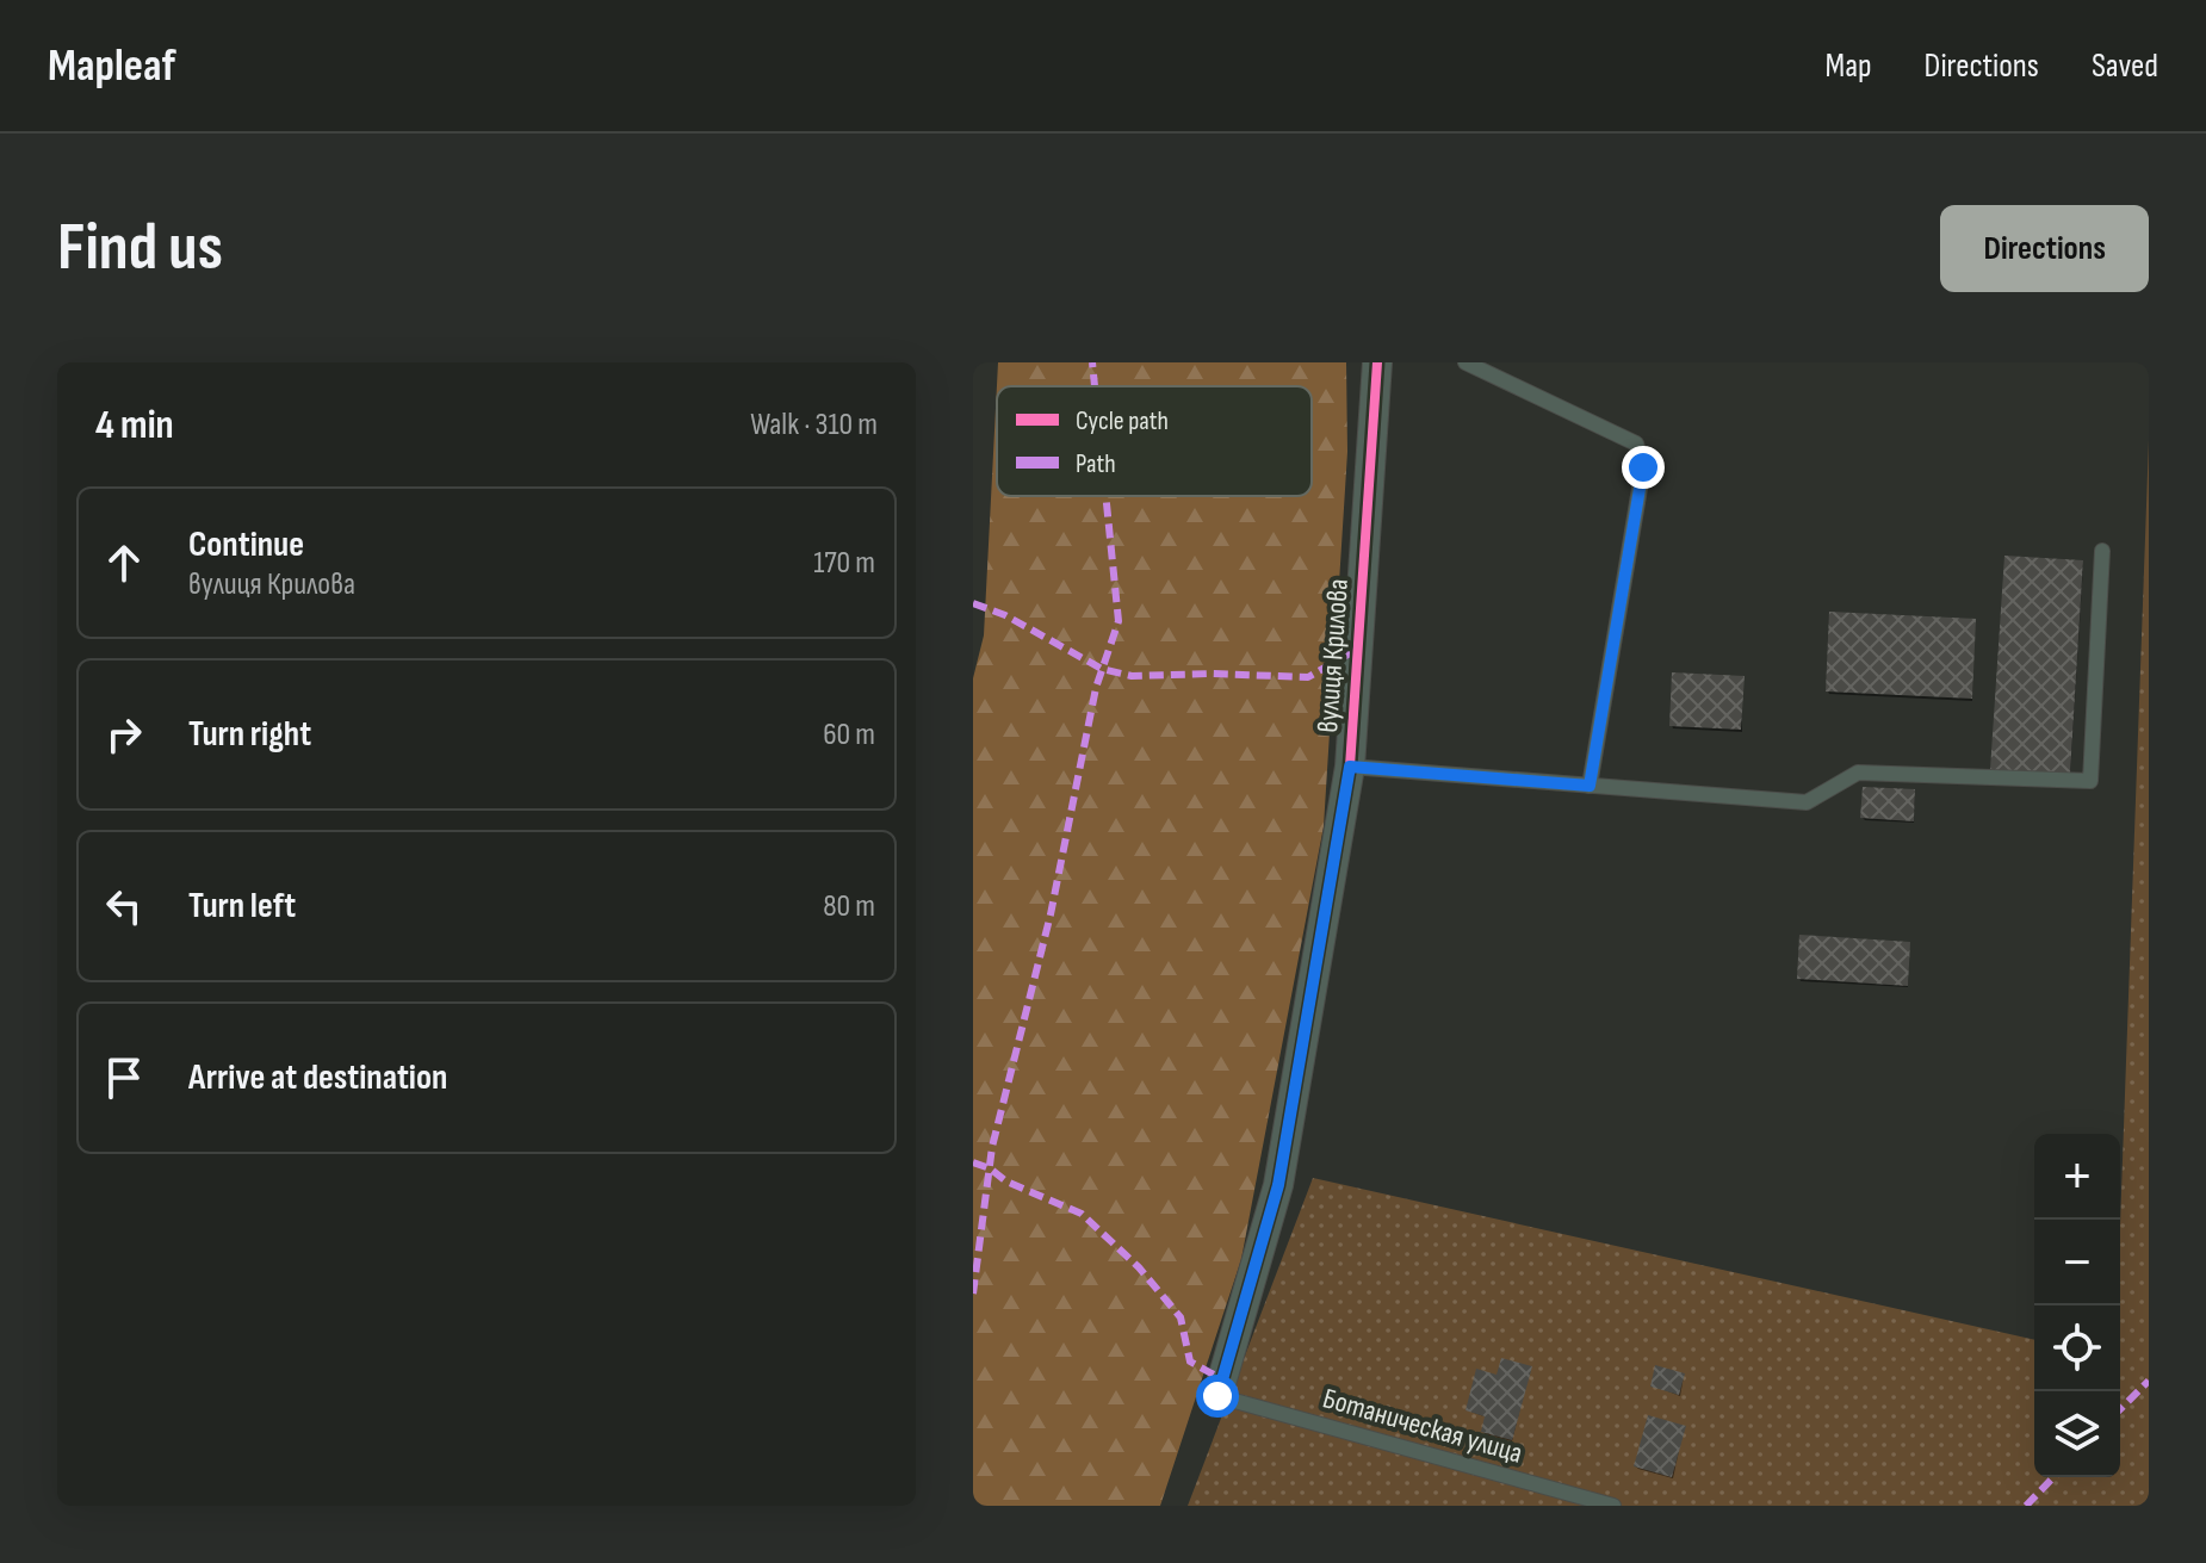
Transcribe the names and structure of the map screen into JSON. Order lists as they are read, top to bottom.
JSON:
{
  "streets": {
    "street": ["вулиця Крилова"],
    "lane": ["Ботаническая улица"]
  },
  "crossings": [
    ["вулиця Крилова", "Ботаническая улица"]
  ],
  "legend": ["Cycle path", "Path"],
  "page": {
    "header": "Mapleaf",
    "nav": ["Map", "Directions", "Saved"],
    "buttons": "Directions",
    "title": "Find us",
    "heading": ["4 min", "Walk · 310 m"],
    "list": [
      ["Continue", "вулиця Крилова", "170 m"],
      ["Turn right", "60 m"],
      ["Turn left", "80 m"],
      "Arrive at destination"
    ],
    "map_buttons": ["+", "−"]
  }
}
